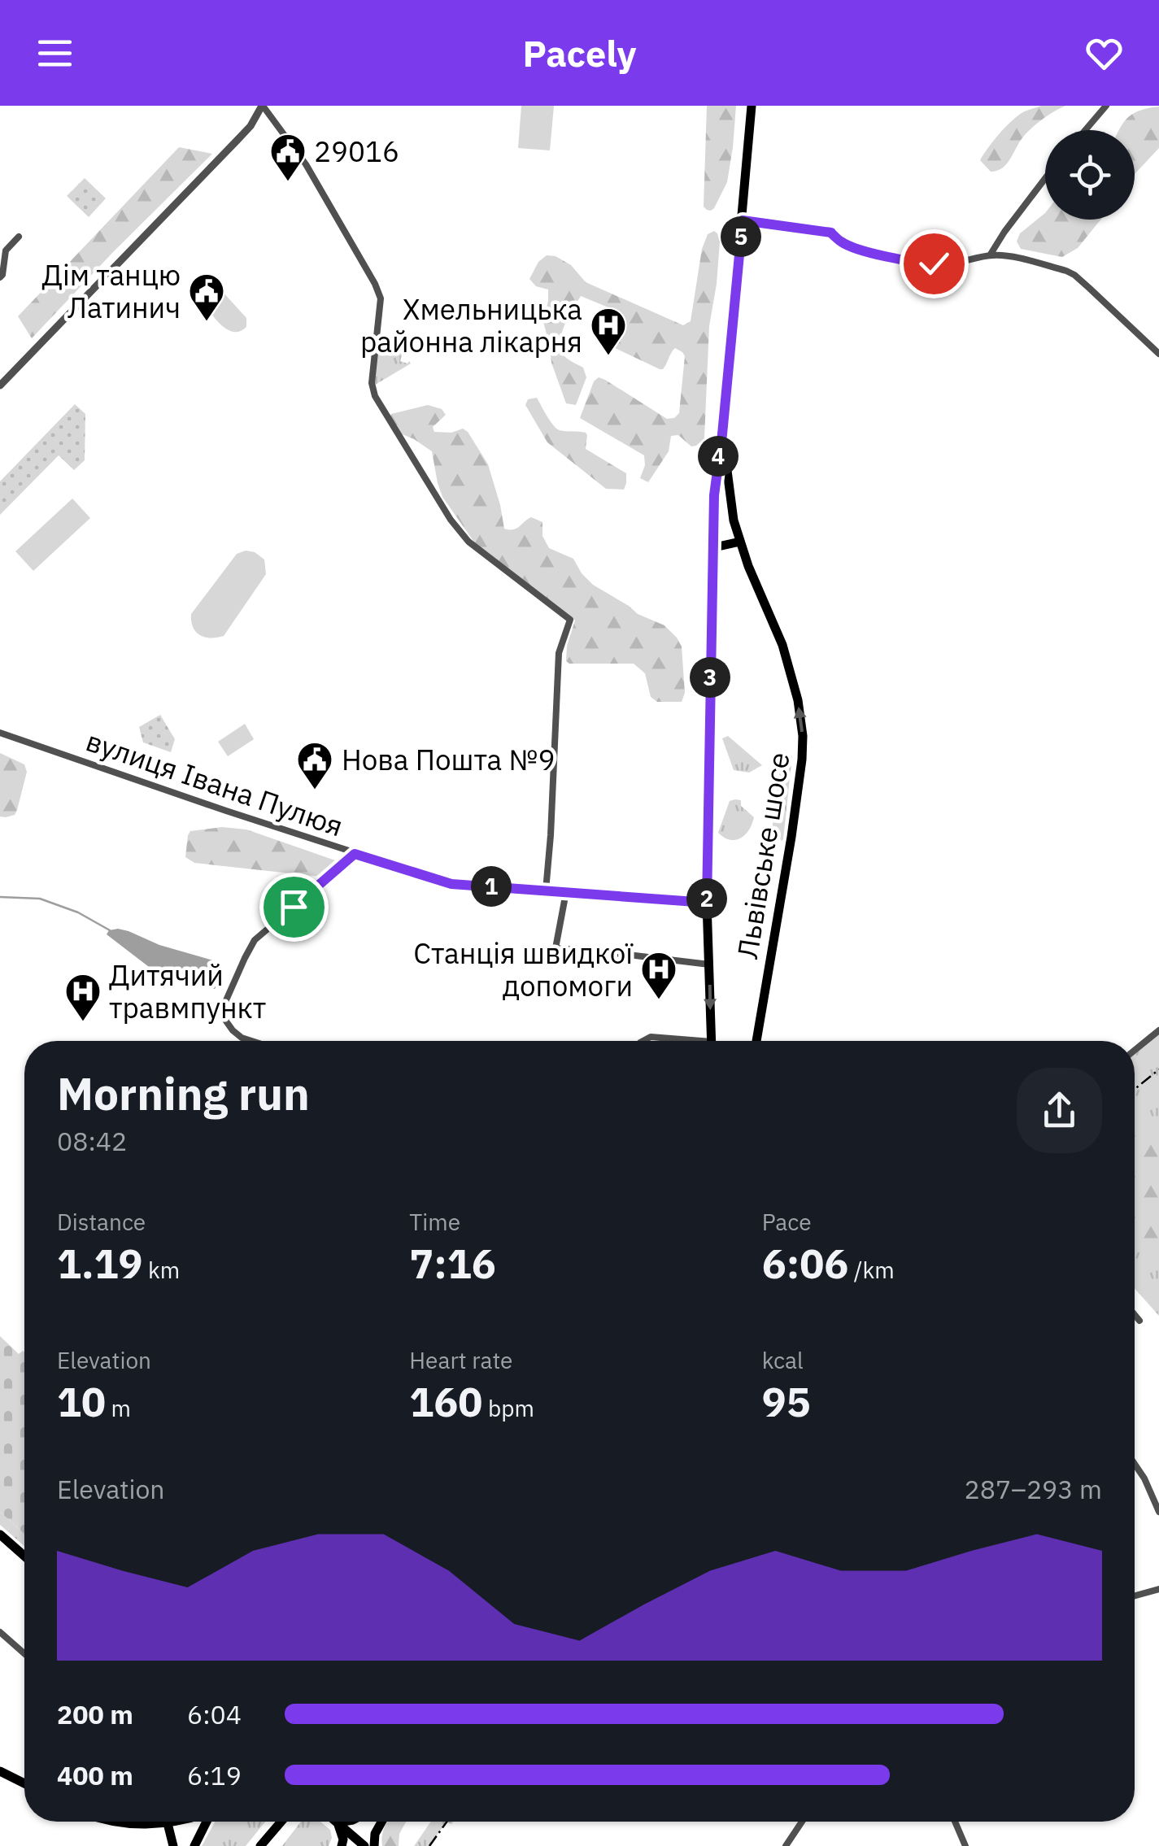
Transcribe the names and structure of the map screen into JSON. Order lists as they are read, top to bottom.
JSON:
{
  "streets": {
    "main road": ["Львівське шосе"],
    "street": ["вулиця Івана Пулюя"]
  },
  "crossings": [
    ["вулиця Івана Пулюя", "Львівське шосе"]
  ],
  "places": {
    "public building": ["29016", "Дім танцю Латинич", "Нова Пошта №9"],
    "hospital": ["Хмельницька районна лікарня", "Станція швидкої допомоги", "Дитячий травмпункт"]
  },
  "page": {
    "header": "Pacely",
    "pins": [
      "5",
      "4",
      "3",
      "1",
      "2"
    ],
    "heading": ["Morning run", "08:42"],
    "stats": [
      ["Distance", "1.19 km"],
      ["Time", "7:16"],
      ["Pace", "6:06 /km"],
      ["Elevation", "10 m"],
      ["Heart rate", "160 bpm"],
      ["kcal", "95"]
    ],
    "chart": ["Elevation", "287–293 m"],
    "list": [
      {
        "name": "200 m",
        "note": "6:04"
      },
      {
        "name": "400 m",
        "note": "6:19"
      }
    ]
  }
}
